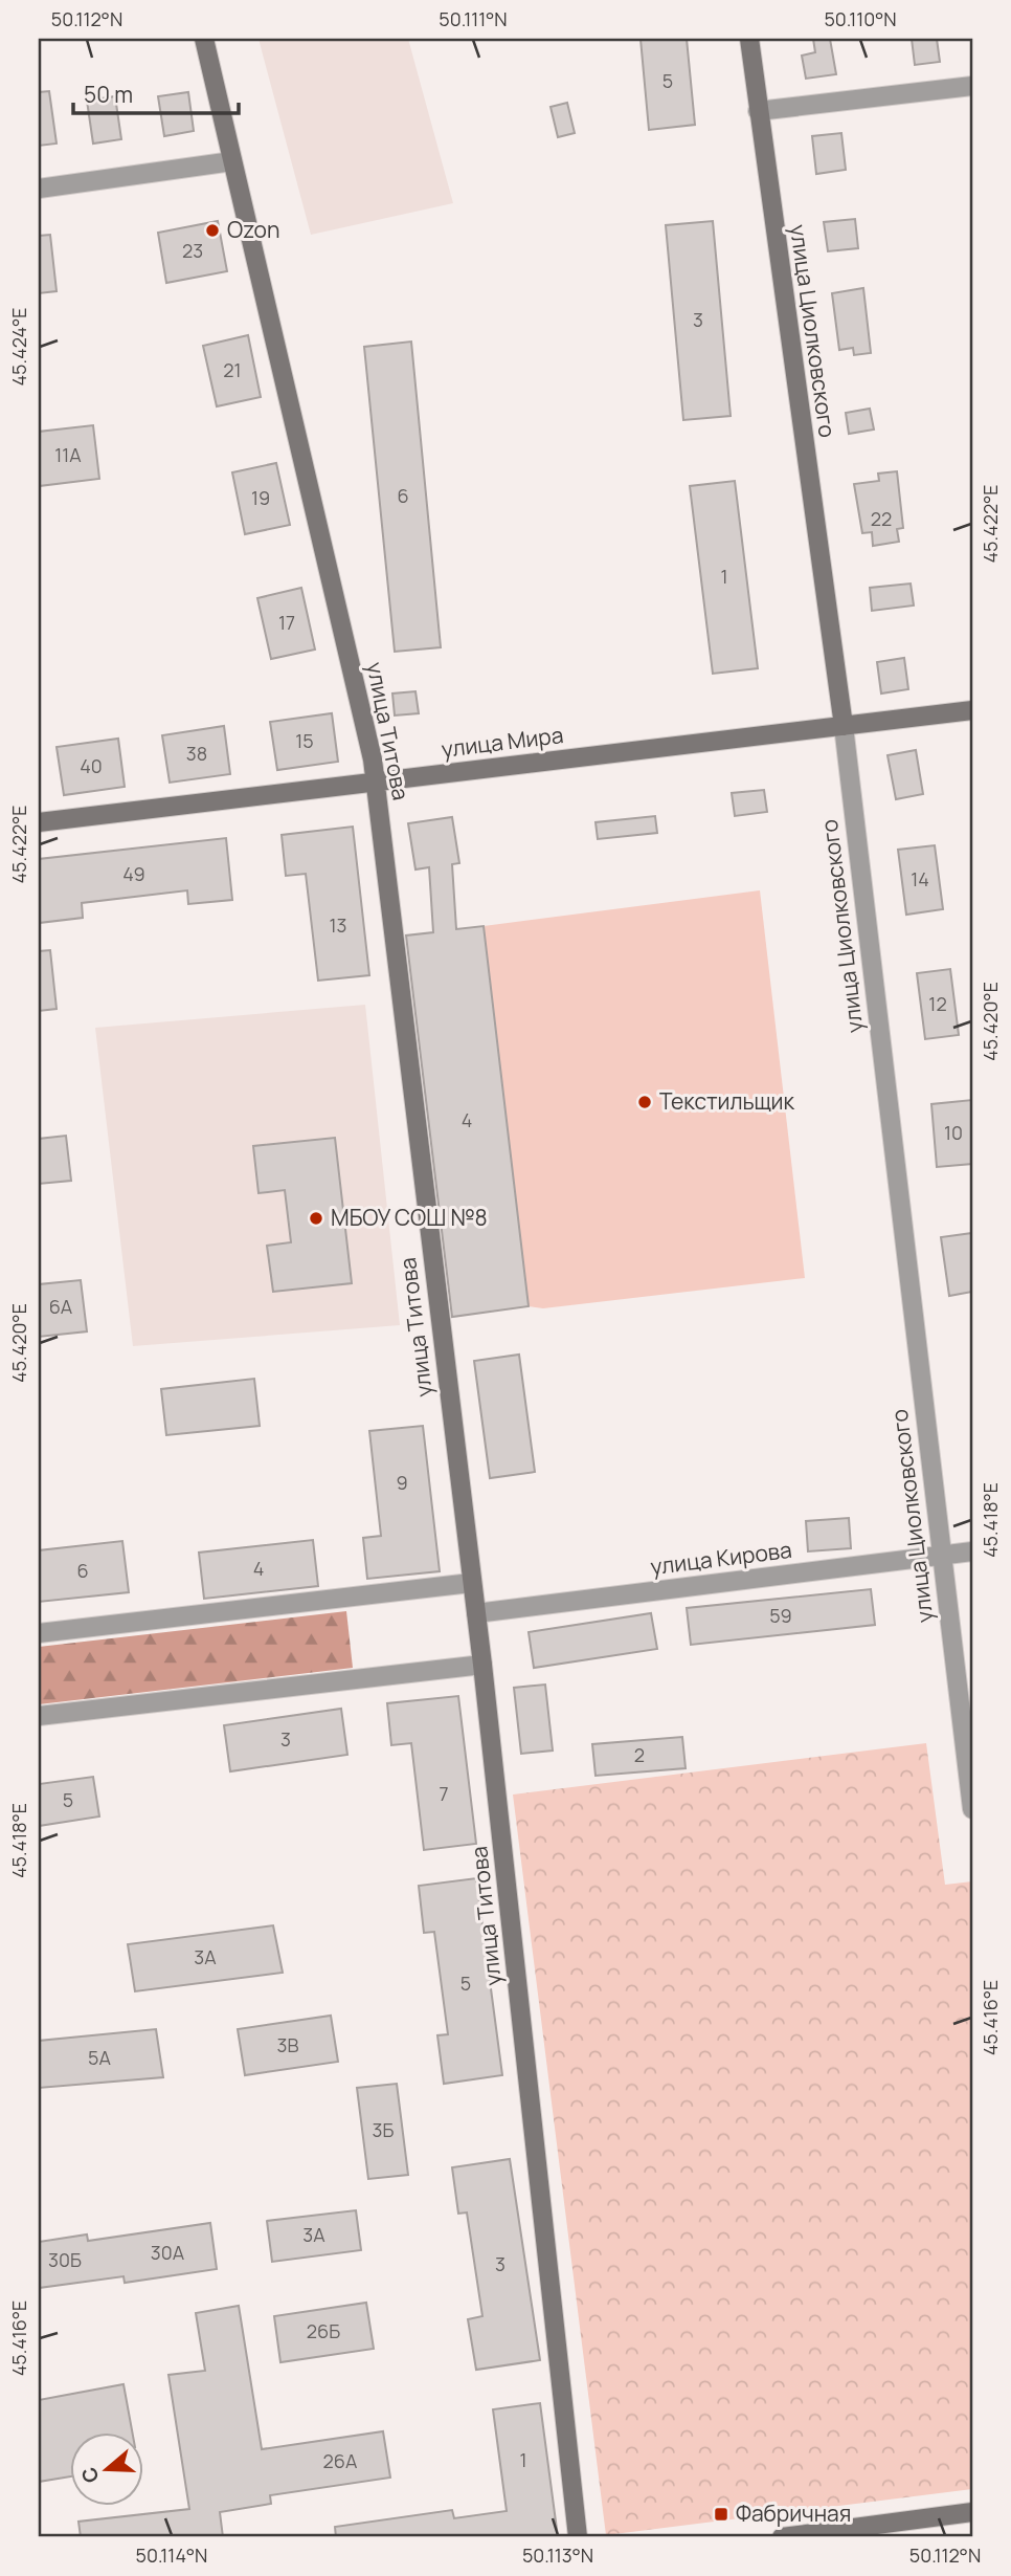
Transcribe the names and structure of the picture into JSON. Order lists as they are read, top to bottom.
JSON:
{
  "streets": {
    "street": [
      "улица Циолковского",
      "улица Титова",
      "улица Мира",
      "улица Кирова"
    ]
  },
  "crossings": [
    ["улица Циолковского", "улица Мира"],
    ["улица Циолковского", "улица Кирова"],
    ["улица Титова", "улица Мира"],
    ["улица Титова", "улица Кирова"]
  ],
  "places": {
    "other": ["Ozon", "Текстильщик", "МБОУ СОШ №8"],
    "transit": ["Фабричная"]
  },
  "house_numbers": [
    "5",
    "23",
    "3",
    "21",
    "11А",
    "6",
    "19",
    "22",
    "1",
    "17",
    "15",
    "38",
    "40",
    "49",
    "14",
    "13",
    "12",
    "4",
    "10",
    "6А",
    "9",
    "4",
    "6",
    "59",
    "3",
    "2",
    "7",
    "5",
    "3А",
    "5",
    "3В",
    "5А",
    "3Б",
    "3А",
    "30А",
    "30Б",
    "3",
    "26Б",
    "1",
    "26А"
  ],
  "scale_bar": "50 m",
  "north": "left",
  "coordinates": [
    "50.112°N",
    "50.111°N",
    "50.110°N",
    "45.424°E",
    "45.422°E",
    "45.420°E",
    "45.418°E",
    "45.416°E",
    "50.114°N",
    "50.113°N"
  ]
}
